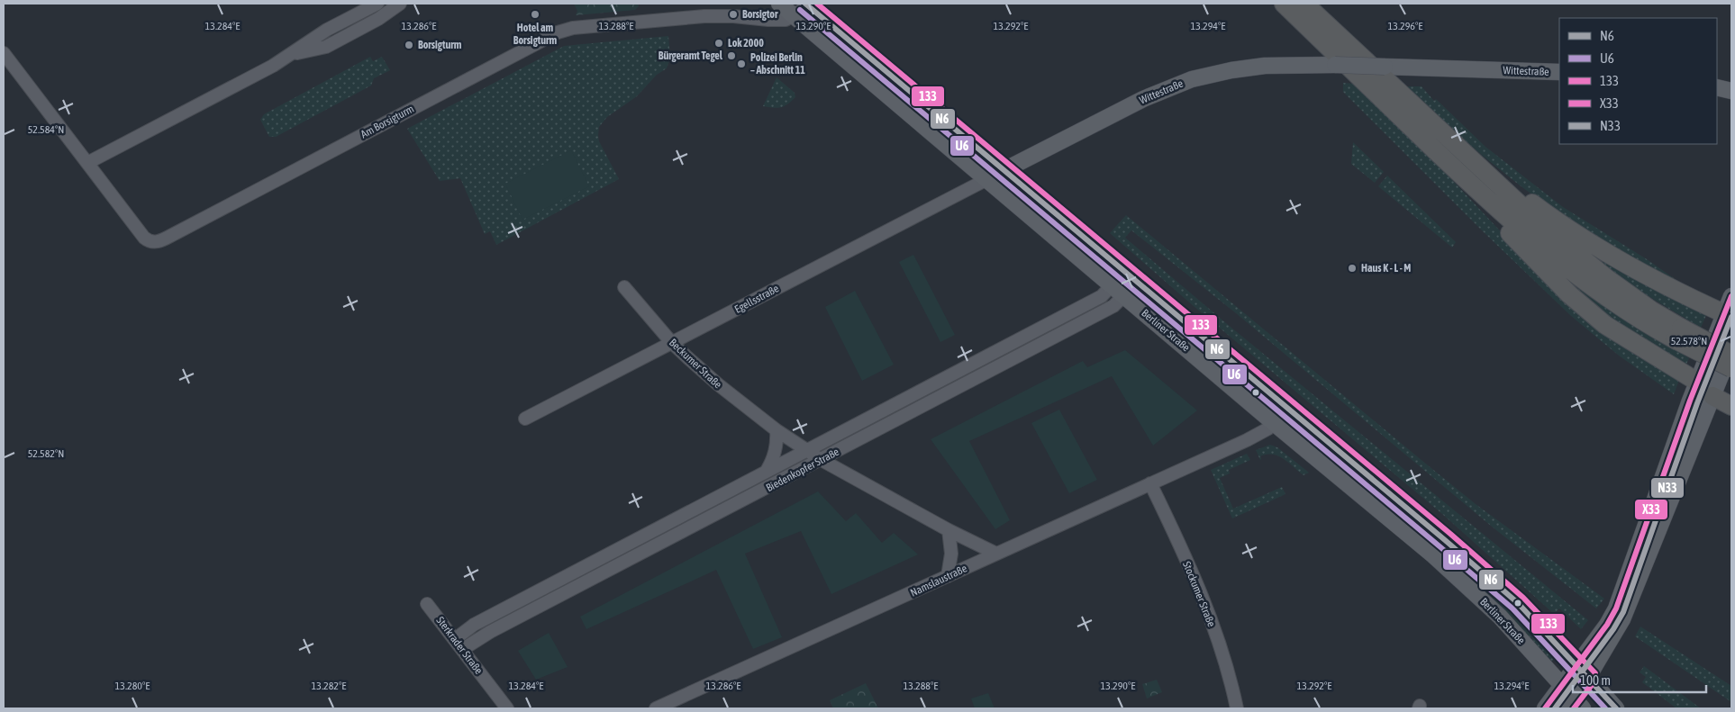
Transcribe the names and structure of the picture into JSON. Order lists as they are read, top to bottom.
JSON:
{
  "streets": {
    "main road": ["Wittestraße", "Berliner Straße"],
    "street": [
      "Am Borsigturm",
      "Egellsstraße",
      "Beckumer Straße",
      "Biedenkopfer Straße",
      "Namslaustraße",
      "Stockumer Straße",
      "Sterkrader Straße"
    ]
  },
  "crossings": [
    ["Wittestraße", "Egellsstraße"],
    ["Wittestraße", "Berliner Straße"],
    ["Am Borsigturm", "Berliner Straße"],
    ["Egellsstraße", "Berliner Straße"],
    ["Egellsstraße", "Beckumer Straße"],
    ["Berliner Straße", "Biedenkopfer Straße"],
    ["Berliner Straße", "Namslaustraße"],
    ["Beckumer Straße", "Biedenkopfer Straße"],
    ["Beckumer Straße", "Namslaustraße"],
    ["Biedenkopfer Straße", "Sterkrader Straße"],
    ["Namslaustraße", "Stockumer Straße"]
  ],
  "places": [
    "Hotel am Borsigturm",
    "Borsigtor",
    "Lok 2000",
    "Borsigturm",
    "Bürgeramt Tegel",
    "Polizei Berlin – Abschnitt 11",
    "Haus K - L - M"
  ],
  "lines": [
    "transit line N6",
    "transit line 133",
    "transit line U6",
    "transit line X33",
    "transit line N33"
  ],
  "legend": [
    "N6",
    "U6",
    "133",
    "X33",
    "N33"
  ],
  "scale_bar": "100 m",
  "coordinates": [
    "13.284°E",
    "13.286°E",
    "13.288°E",
    "13.290°E",
    "13.292°E",
    "13.294°E",
    "13.296°E",
    "52.584°N",
    "52.578°N",
    "52.582°N",
    "13.280°E",
    "13.282°E"
  ]
}
